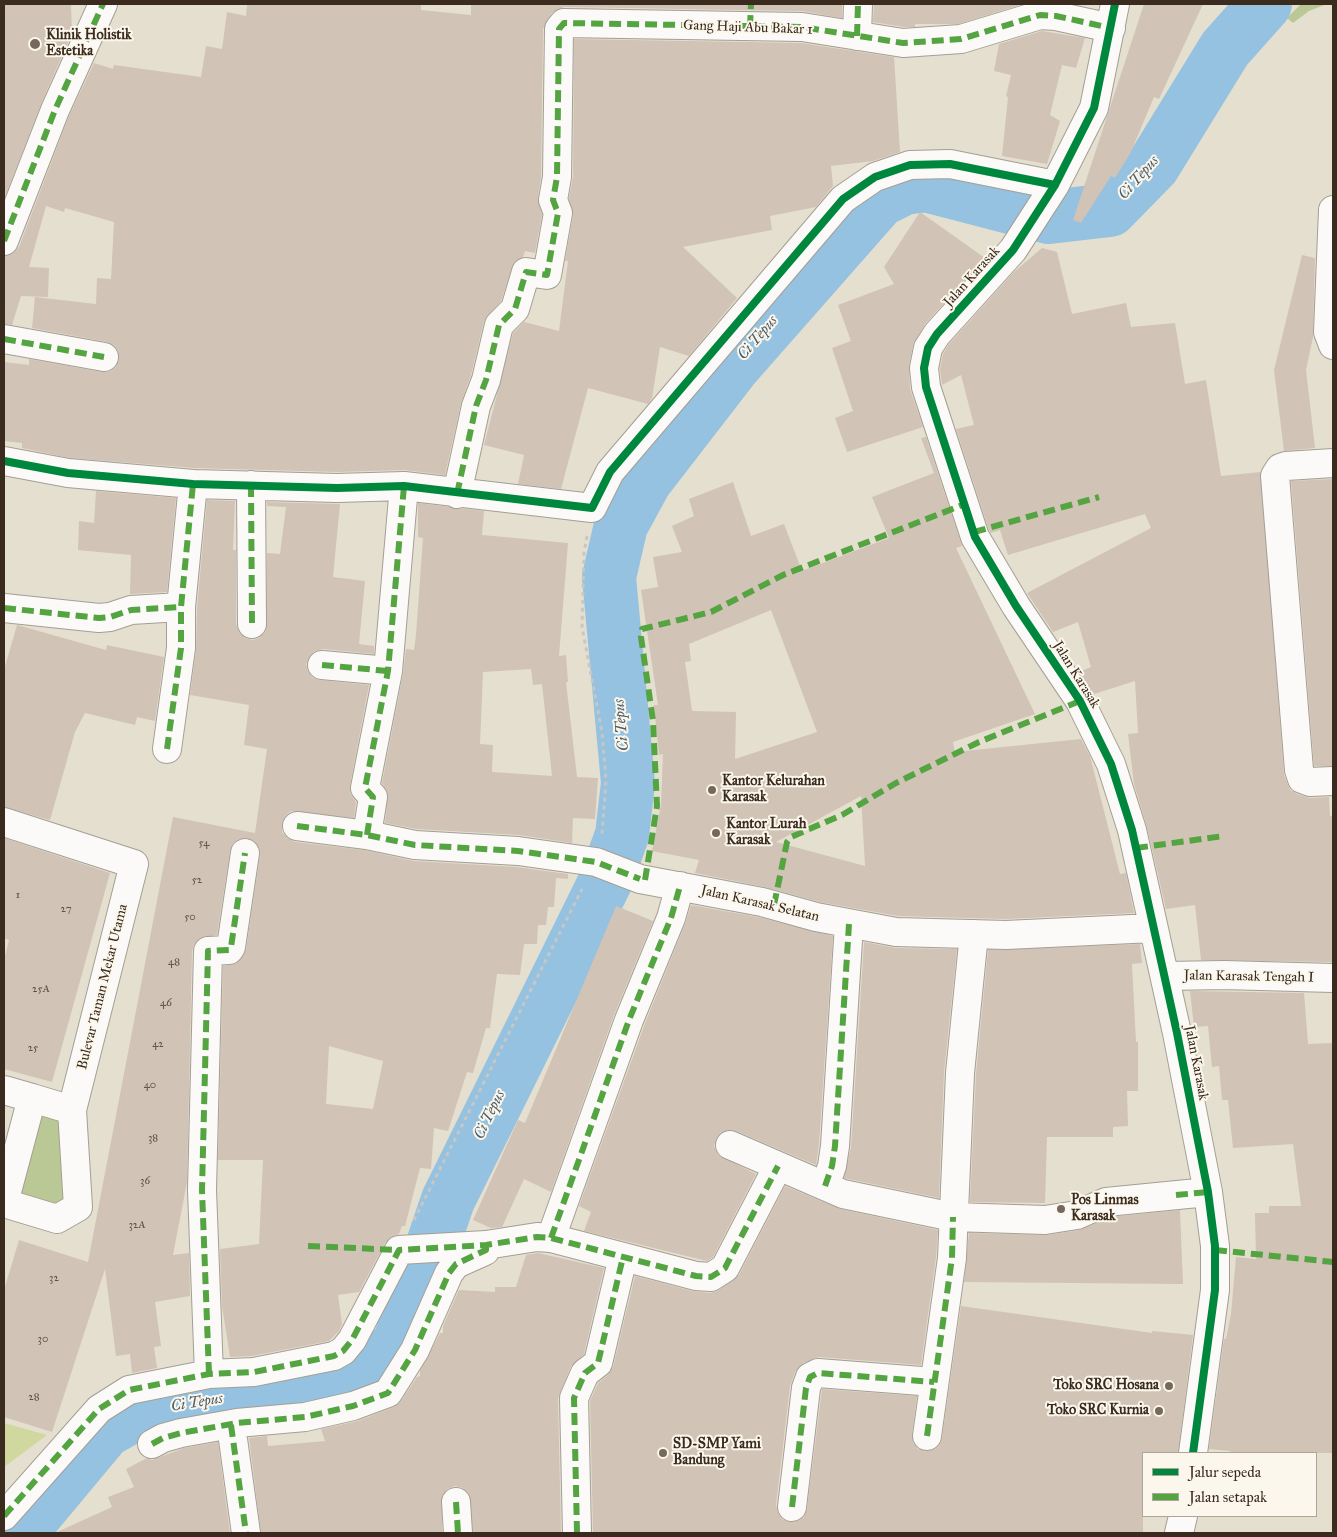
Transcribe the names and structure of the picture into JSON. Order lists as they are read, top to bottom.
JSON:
{
  "streets": {
    "street": [
      "Gang Haji Abu Bakar 1",
      "Jalan Karasak",
      "Jalan Karasak Selatan",
      "Jalan Karasak Tengah I",
      "Bulevar Taman Mekar Utama"
    ]
  },
  "crossings": [
    ["Gang Haji Abu Bakar 1", "Jalan Karasak"],
    ["Jalan Karasak", "Jalan Karasak Selatan"],
    ["Jalan Karasak", "Jalan Karasak Tengah I"]
  ],
  "water": ["Ci Tepus"],
  "places": [
    "Klinik Holistik Estetika",
    "Kantor Kelurahan Karasak",
    "Kantor Lurah Karasak",
    "Pos Linmas Karasak",
    "Toko SRC Hosana",
    "Toko SRC Kurnia",
    "SD-SMP Yami Bandung"
  ],
  "house_numbers": [
    "54",
    "52",
    "1",
    "27",
    "50",
    "48",
    "25A",
    "46",
    "42",
    "25",
    "40",
    "38",
    "36",
    "32A",
    "32",
    "30",
    "28"
  ],
  "legend": ["Jalur sepeda", "Jalan setapak"]
}
